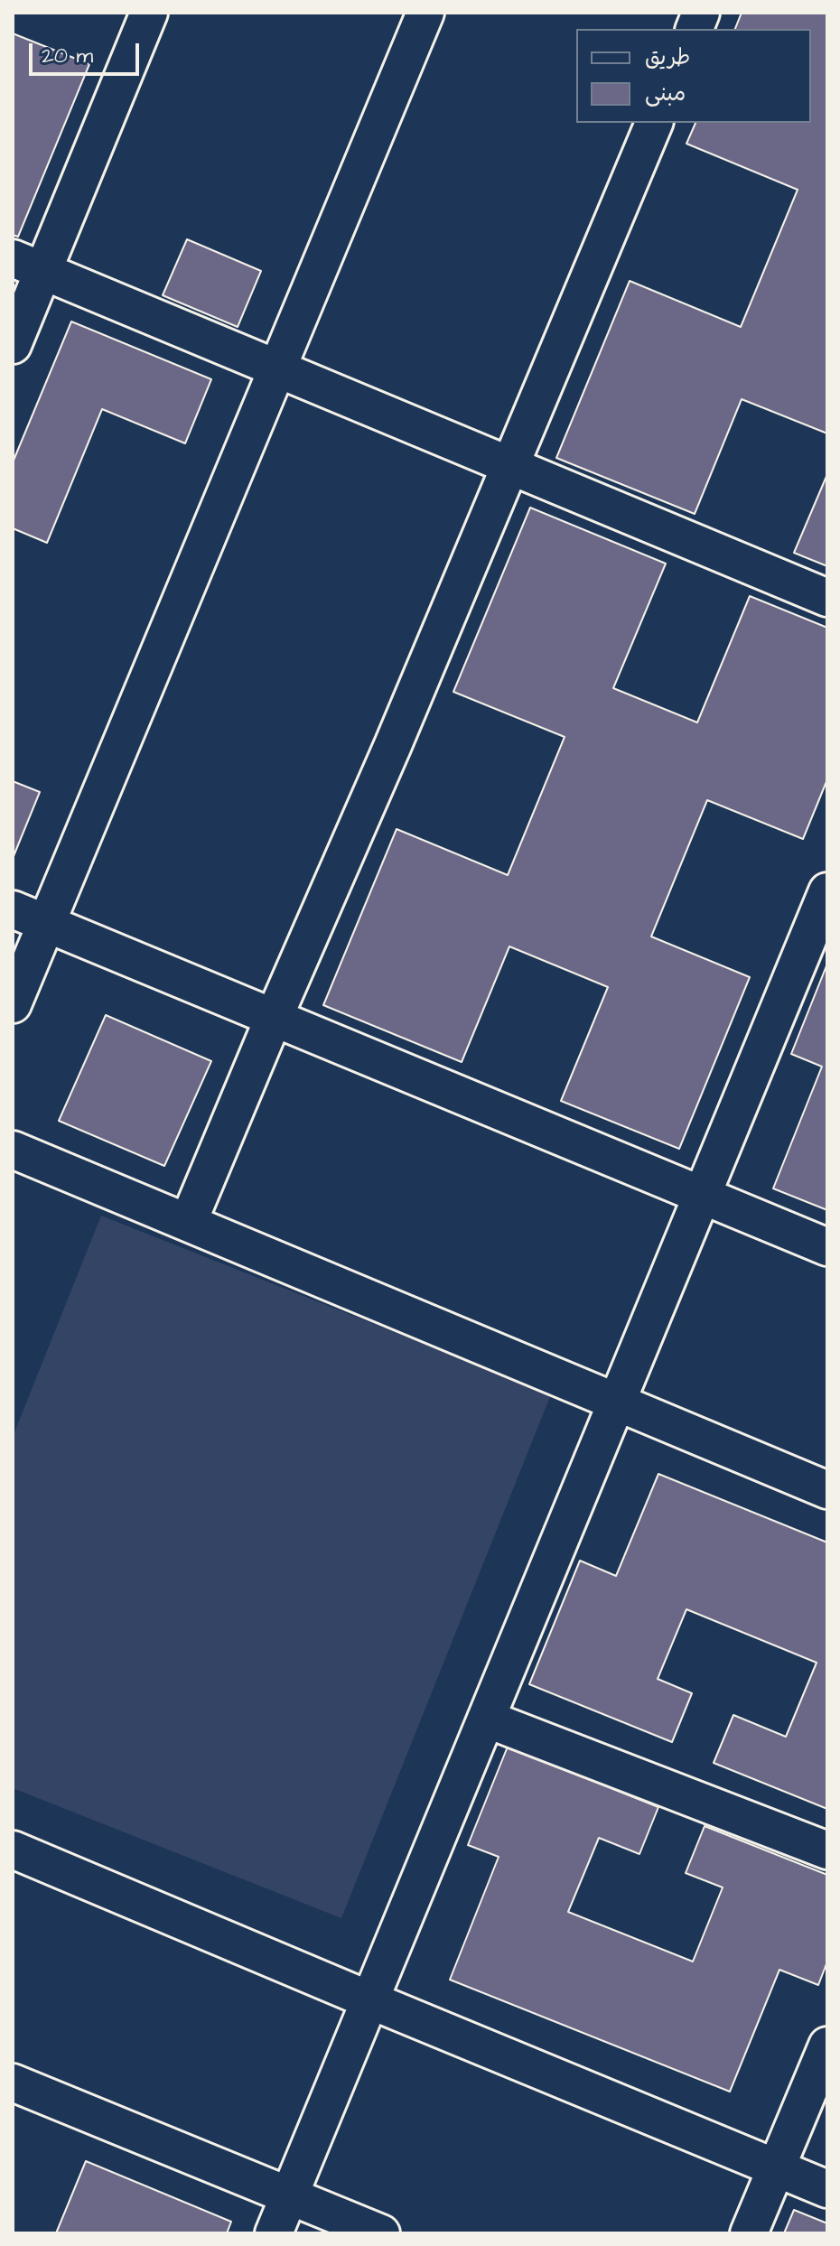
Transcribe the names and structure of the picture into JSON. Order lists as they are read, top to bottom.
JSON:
{
  "legend": ["طريق", "مبنى"],
  "scale_bar": "20 m"
}
